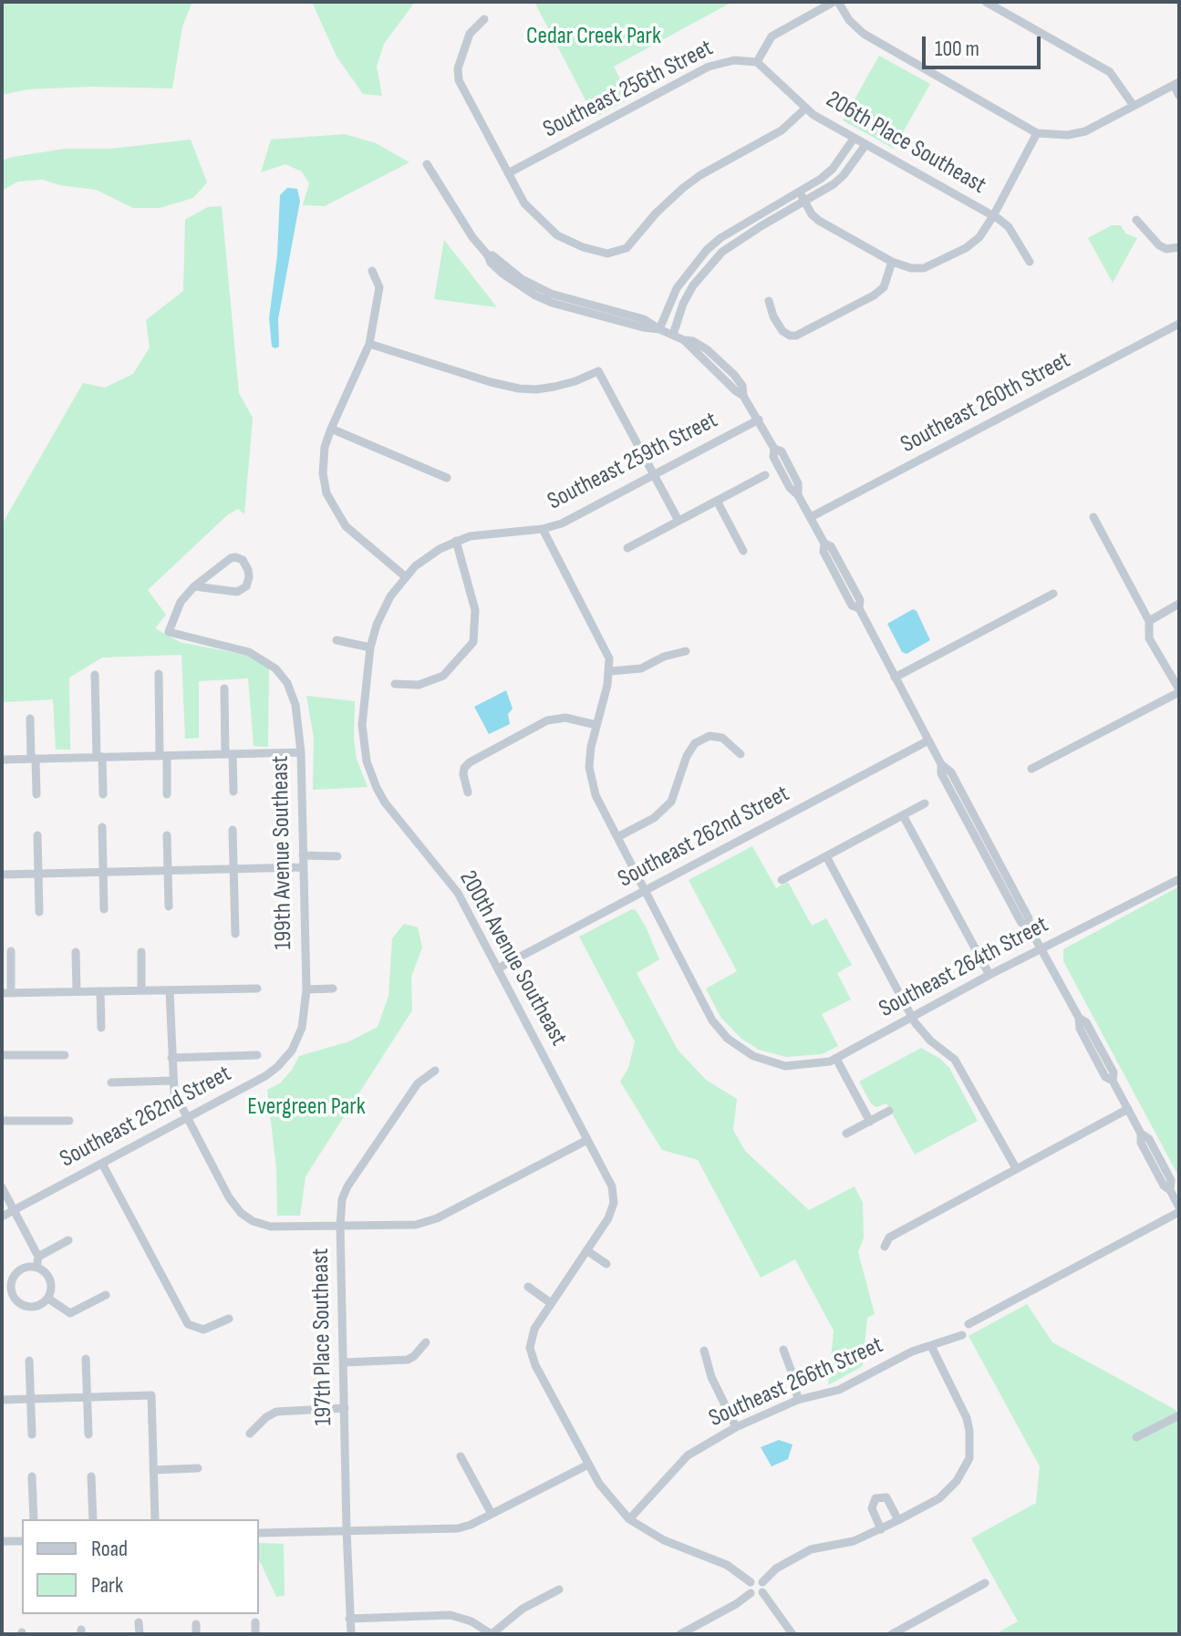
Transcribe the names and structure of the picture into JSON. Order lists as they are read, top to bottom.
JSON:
{
  "streets": {
    "street": [
      "Southeast 256th Street",
      "206th Place Southeast",
      "Southeast 260th Street",
      "Southeast 259th Street",
      "Southeast 262nd Street",
      "199th Avenue Southeast",
      "200th Avenue Southeast",
      "Southeast 264th Street",
      "197th Place Southeast",
      "Southeast 266th Street"
    ]
  },
  "crossings": [
    ["Southeast 256th Street", "206th Place Southeast"],
    ["Southeast 259th Street", "200th Avenue Southeast"],
    ["Southeast 262nd Street", "199th Avenue Southeast"],
    ["Southeast 262nd Street", "200th Avenue Southeast"],
    ["Southeast 262nd Street", "Southeast 264th Street"]
  ],
  "parks": ["Cedar Creek Park", "Evergreen Park"],
  "legend": ["Road", "Park"],
  "scale_bar": "100 m"
}
